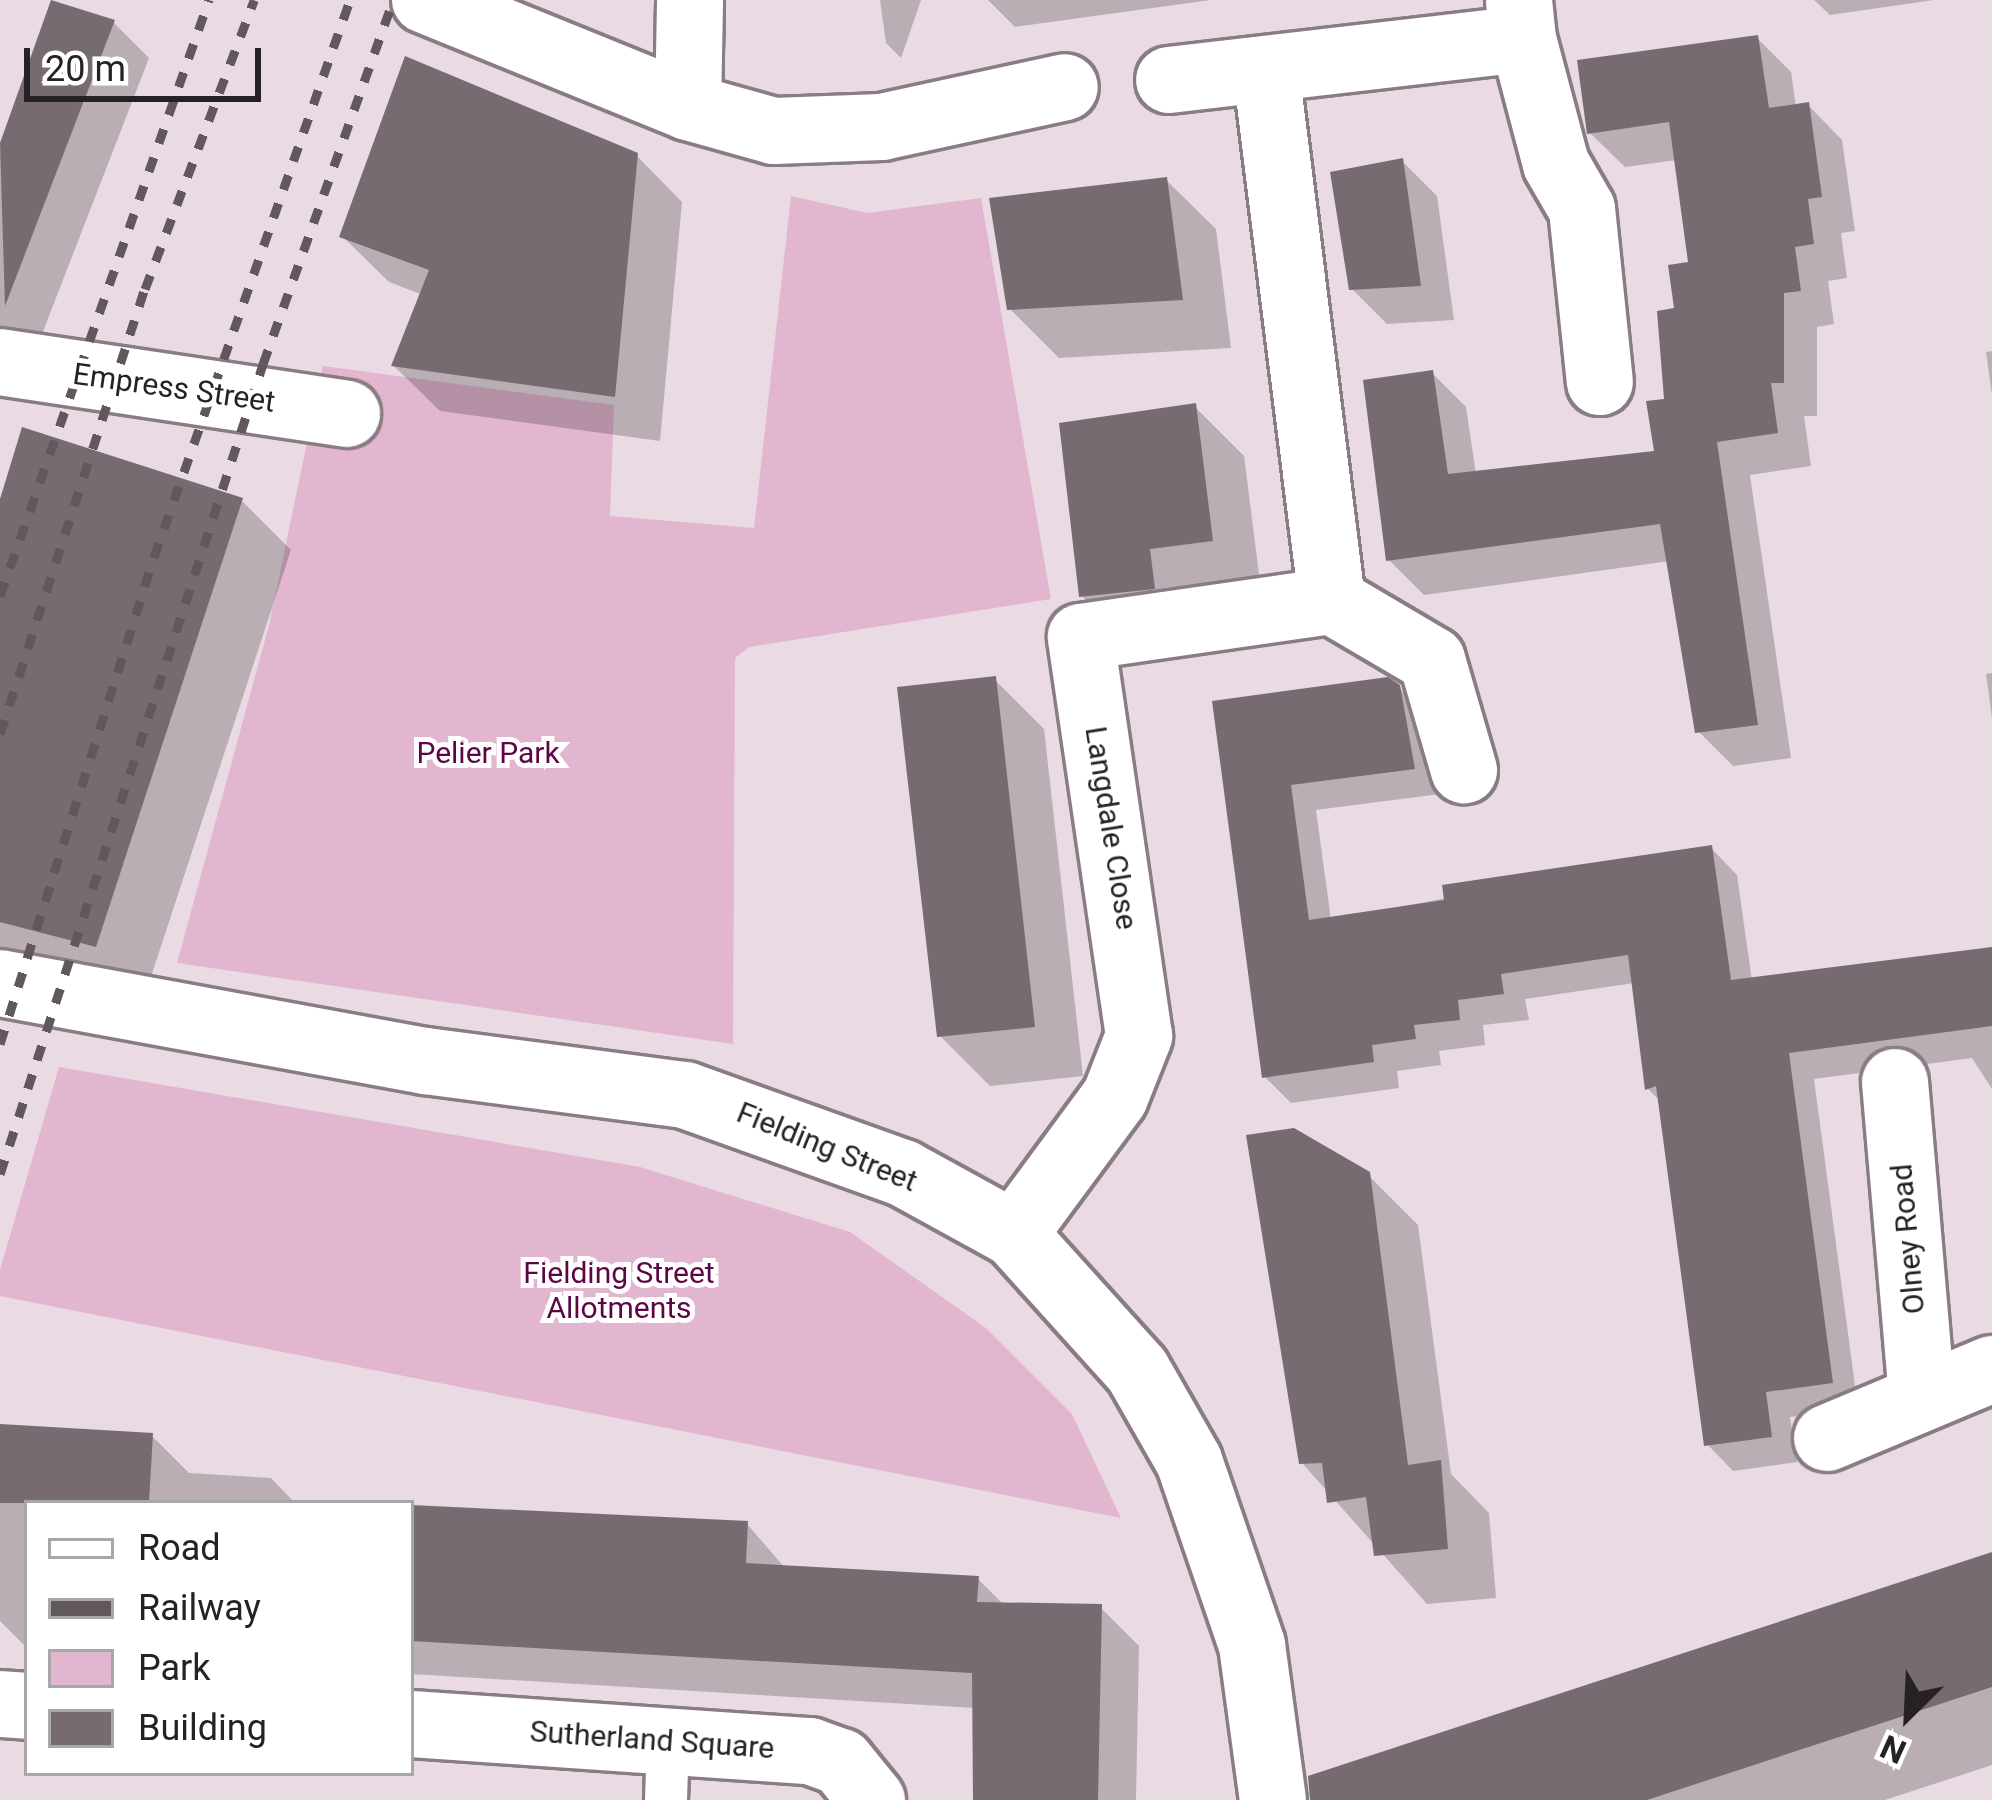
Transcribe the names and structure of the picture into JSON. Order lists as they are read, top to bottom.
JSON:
{
  "streets": {
    "street": [
      "Empress Street",
      "Langdale Close",
      "Fielding Street",
      "Olney Road",
      "Sutherland Square"
    ]
  },
  "crossings": [
    ["Langdale Close", "Fielding Street"]
  ],
  "parks": ["Pelier Park", "Fielding Street Allotments"],
  "legend": [
    "Road",
    "Railway",
    "Park",
    "Building"
  ],
  "scale_bar": "20 m",
  "north": "bottom left"
}
